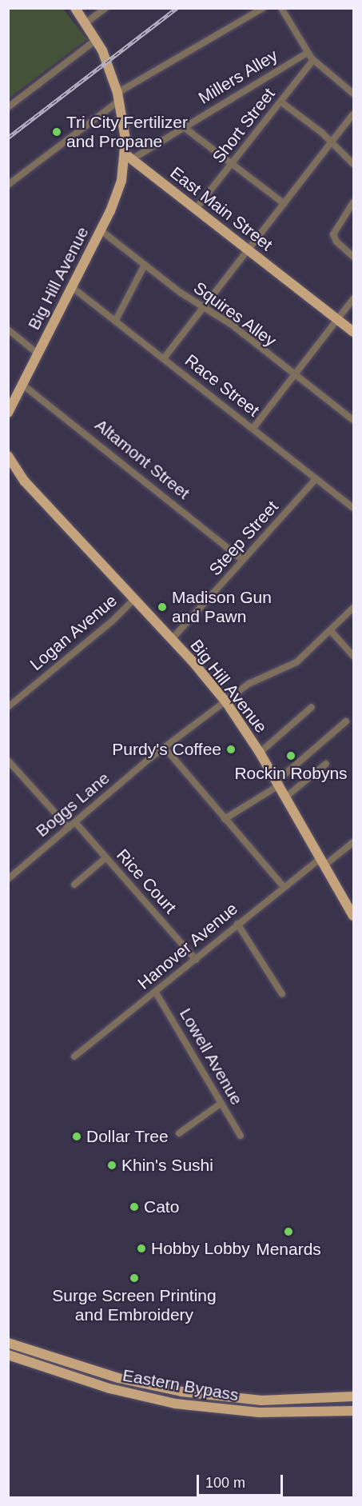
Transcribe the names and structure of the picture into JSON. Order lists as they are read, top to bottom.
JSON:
{
  "streets": {
    "main road": ["East Main Street", "Big Hill Avenue", "Eastern Bypass"],
    "street": [
      "Millers Alley",
      "Short Street",
      "Squires Alley",
      "Race Street",
      "Altamont Street",
      "Steep Street",
      "Logan Avenue",
      "Boggs Lane",
      "Rice Court",
      "Hanover Avenue",
      "Lowell Avenue"
    ]
  },
  "crossings": [
    ["Millers Alley", "East Main Street"],
    ["Millers Alley", "Big Hill Avenue"],
    ["Short Street", "East Main Street"],
    ["East Main Street", "Big Hill Avenue"],
    ["Big Hill Avenue", "Squires Alley"],
    ["Big Hill Avenue", "Race Street"],
    ["Big Hill Avenue", "Altamont Street"],
    ["Big Hill Avenue", "Steep Street"],
    ["Big Hill Avenue", "Logan Avenue"],
    ["Big Hill Avenue", "Boggs Lane"],
    ["Big Hill Avenue", "Hanover Avenue"],
    ["Race Street", "Steep Street"],
    ["Altamont Street", "Steep Street"],
    ["Boggs Lane", "Rice Court"],
    ["Rice Court", "Hanover Avenue"],
    ["Hanover Avenue", "Lowell Avenue"]
  ],
  "places": [
    "Tri City Fertilizer and Propane",
    "Madison Gun and Pawn",
    "Purdy's Coffee",
    "Rockin Robyns",
    "Dollar Tree",
    "Khin's Sushi",
    "Cato",
    "Menards",
    "Hobby Lobby",
    "Surge Screen Printing and Embroidery"
  ],
  "scale_bar": "100 m"
}
